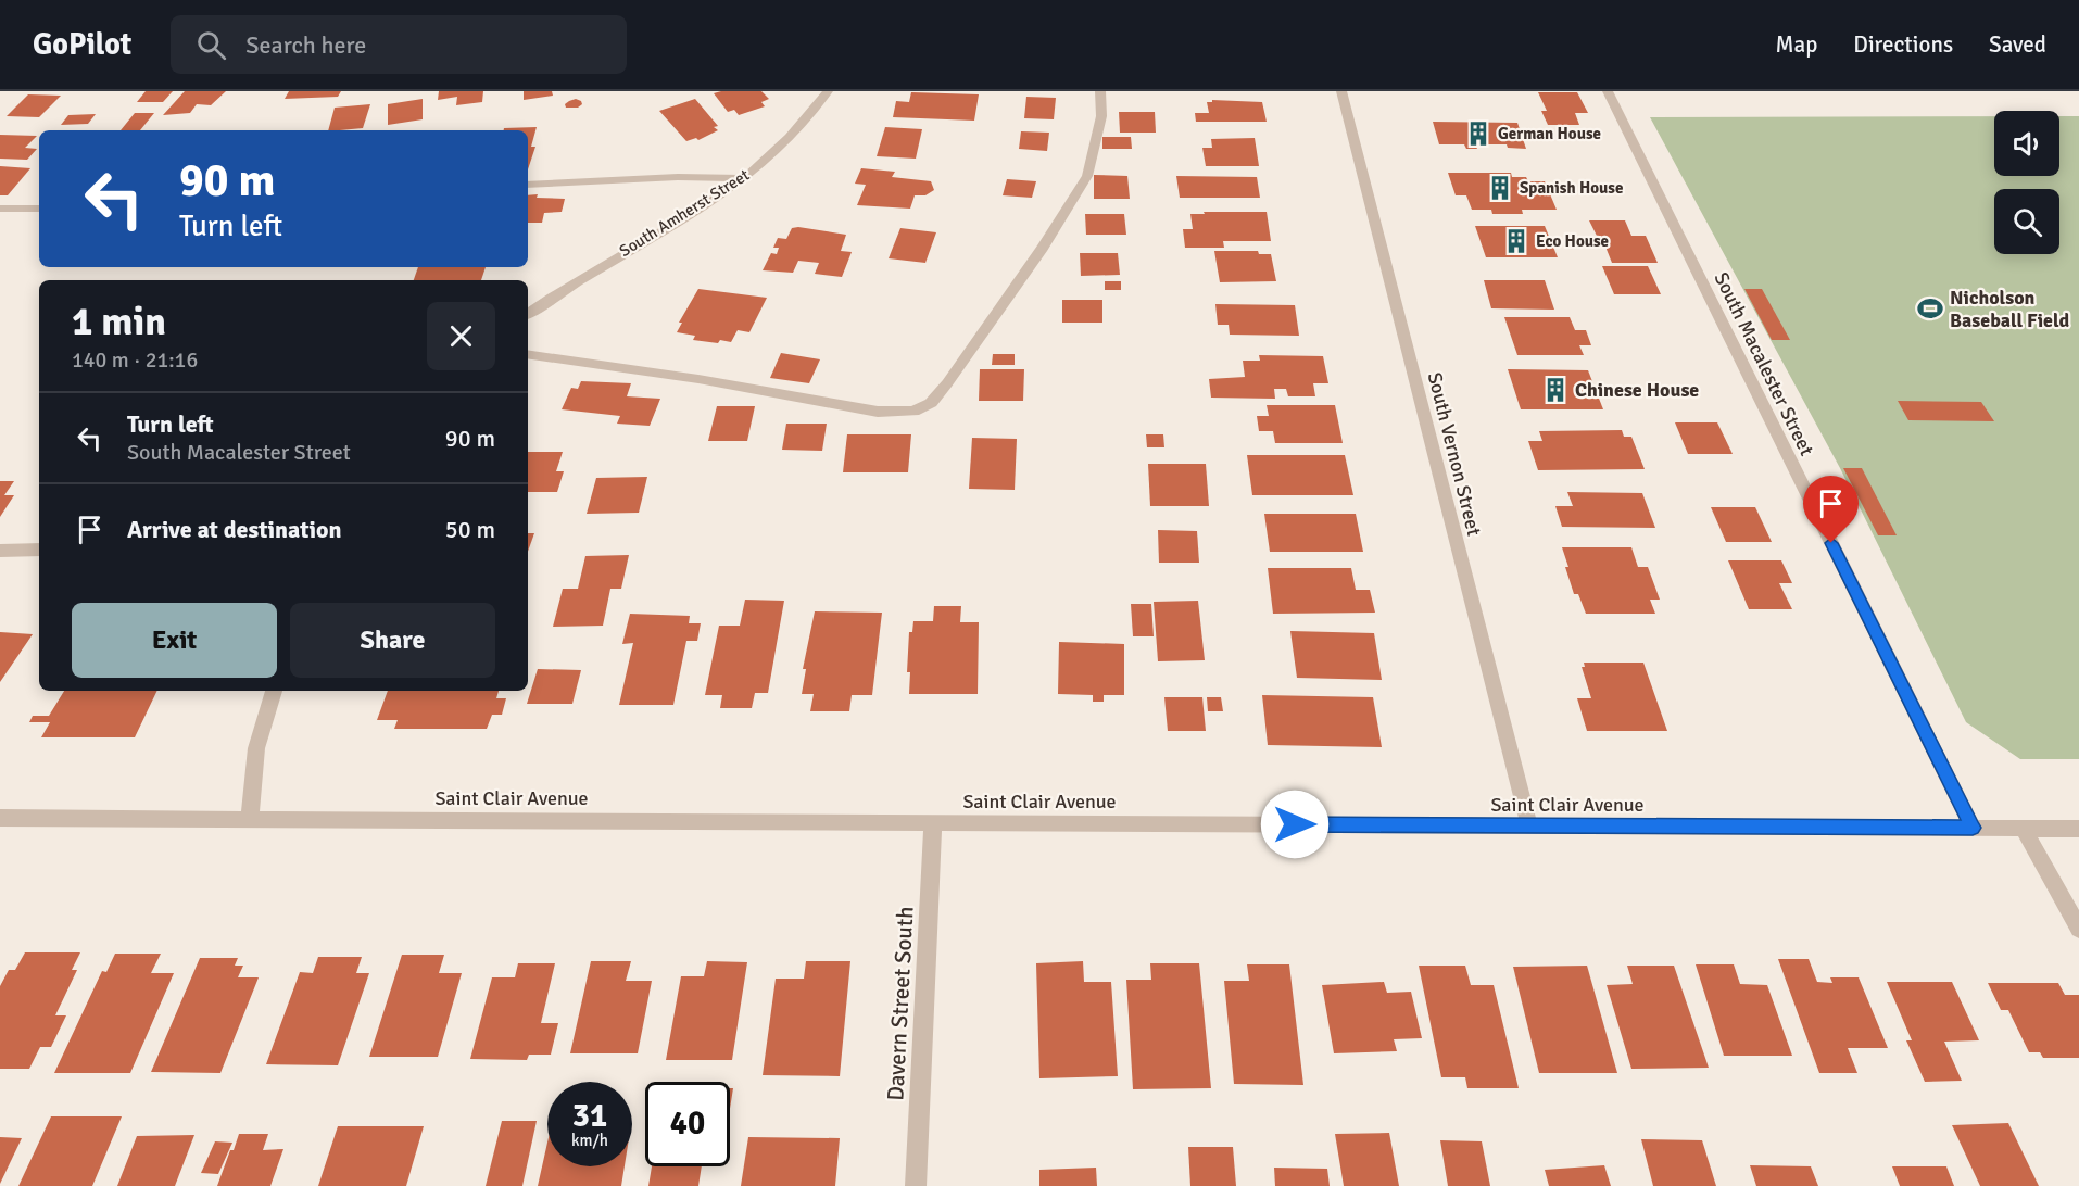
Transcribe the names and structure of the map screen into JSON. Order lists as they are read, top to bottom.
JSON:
{
  "streets": {
    "street": [
      "South Amherst Street",
      "South Macalester Street",
      "South Vernon Street",
      "Saint Clair Avenue",
      "Davern Street South"
    ]
  },
  "crossings": [
    ["South Macalester Street", "Saint Clair Avenue"],
    ["South Vernon Street", "Saint Clair Avenue"],
    ["Saint Clair Avenue", "Davern Street South"]
  ],
  "places": {
    "building": [
      "German House",
      "Spanish House",
      "Eco House",
      "Chinese House"
    ],
    "sports": ["Nicholson Baseball Field"]
  },
  "page": {
    "header": "GoPilot",
    "search": "Search here",
    "nav": ["Map", "Directions", "Saved"],
    "turn": ["90 m", "Turn left"],
    "heading": ["1 min", "140 m · 21:16"],
    "list": [
      {
        "name": "Turn left",
        "note": "South Macalester Street",
        "value": "90 m"
      },
      {
        "name": "Arrive at destination",
        "value": "50 m"
      }
    ],
    "buttons": ["Exit", "Share"],
    "speed": "31 km/h",
    "limit": "40"
  }
}
